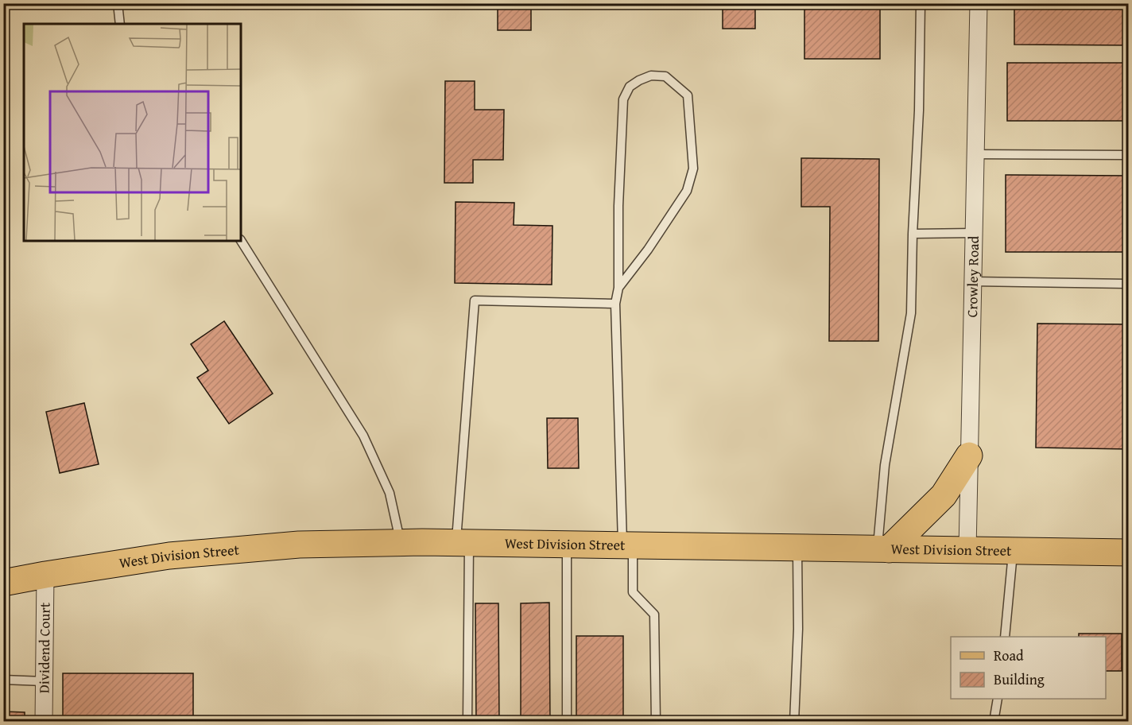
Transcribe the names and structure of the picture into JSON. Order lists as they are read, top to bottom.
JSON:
{
  "streets": {
    "main road": ["West Division Street"],
    "street": ["Crowley Road", "Dividend Court"]
  },
  "crossings": [
    ["Crowley Road", "West Division Street"],
    ["West Division Street", "Dividend Court"]
  ],
  "legend": ["Road", "Building"]
}
